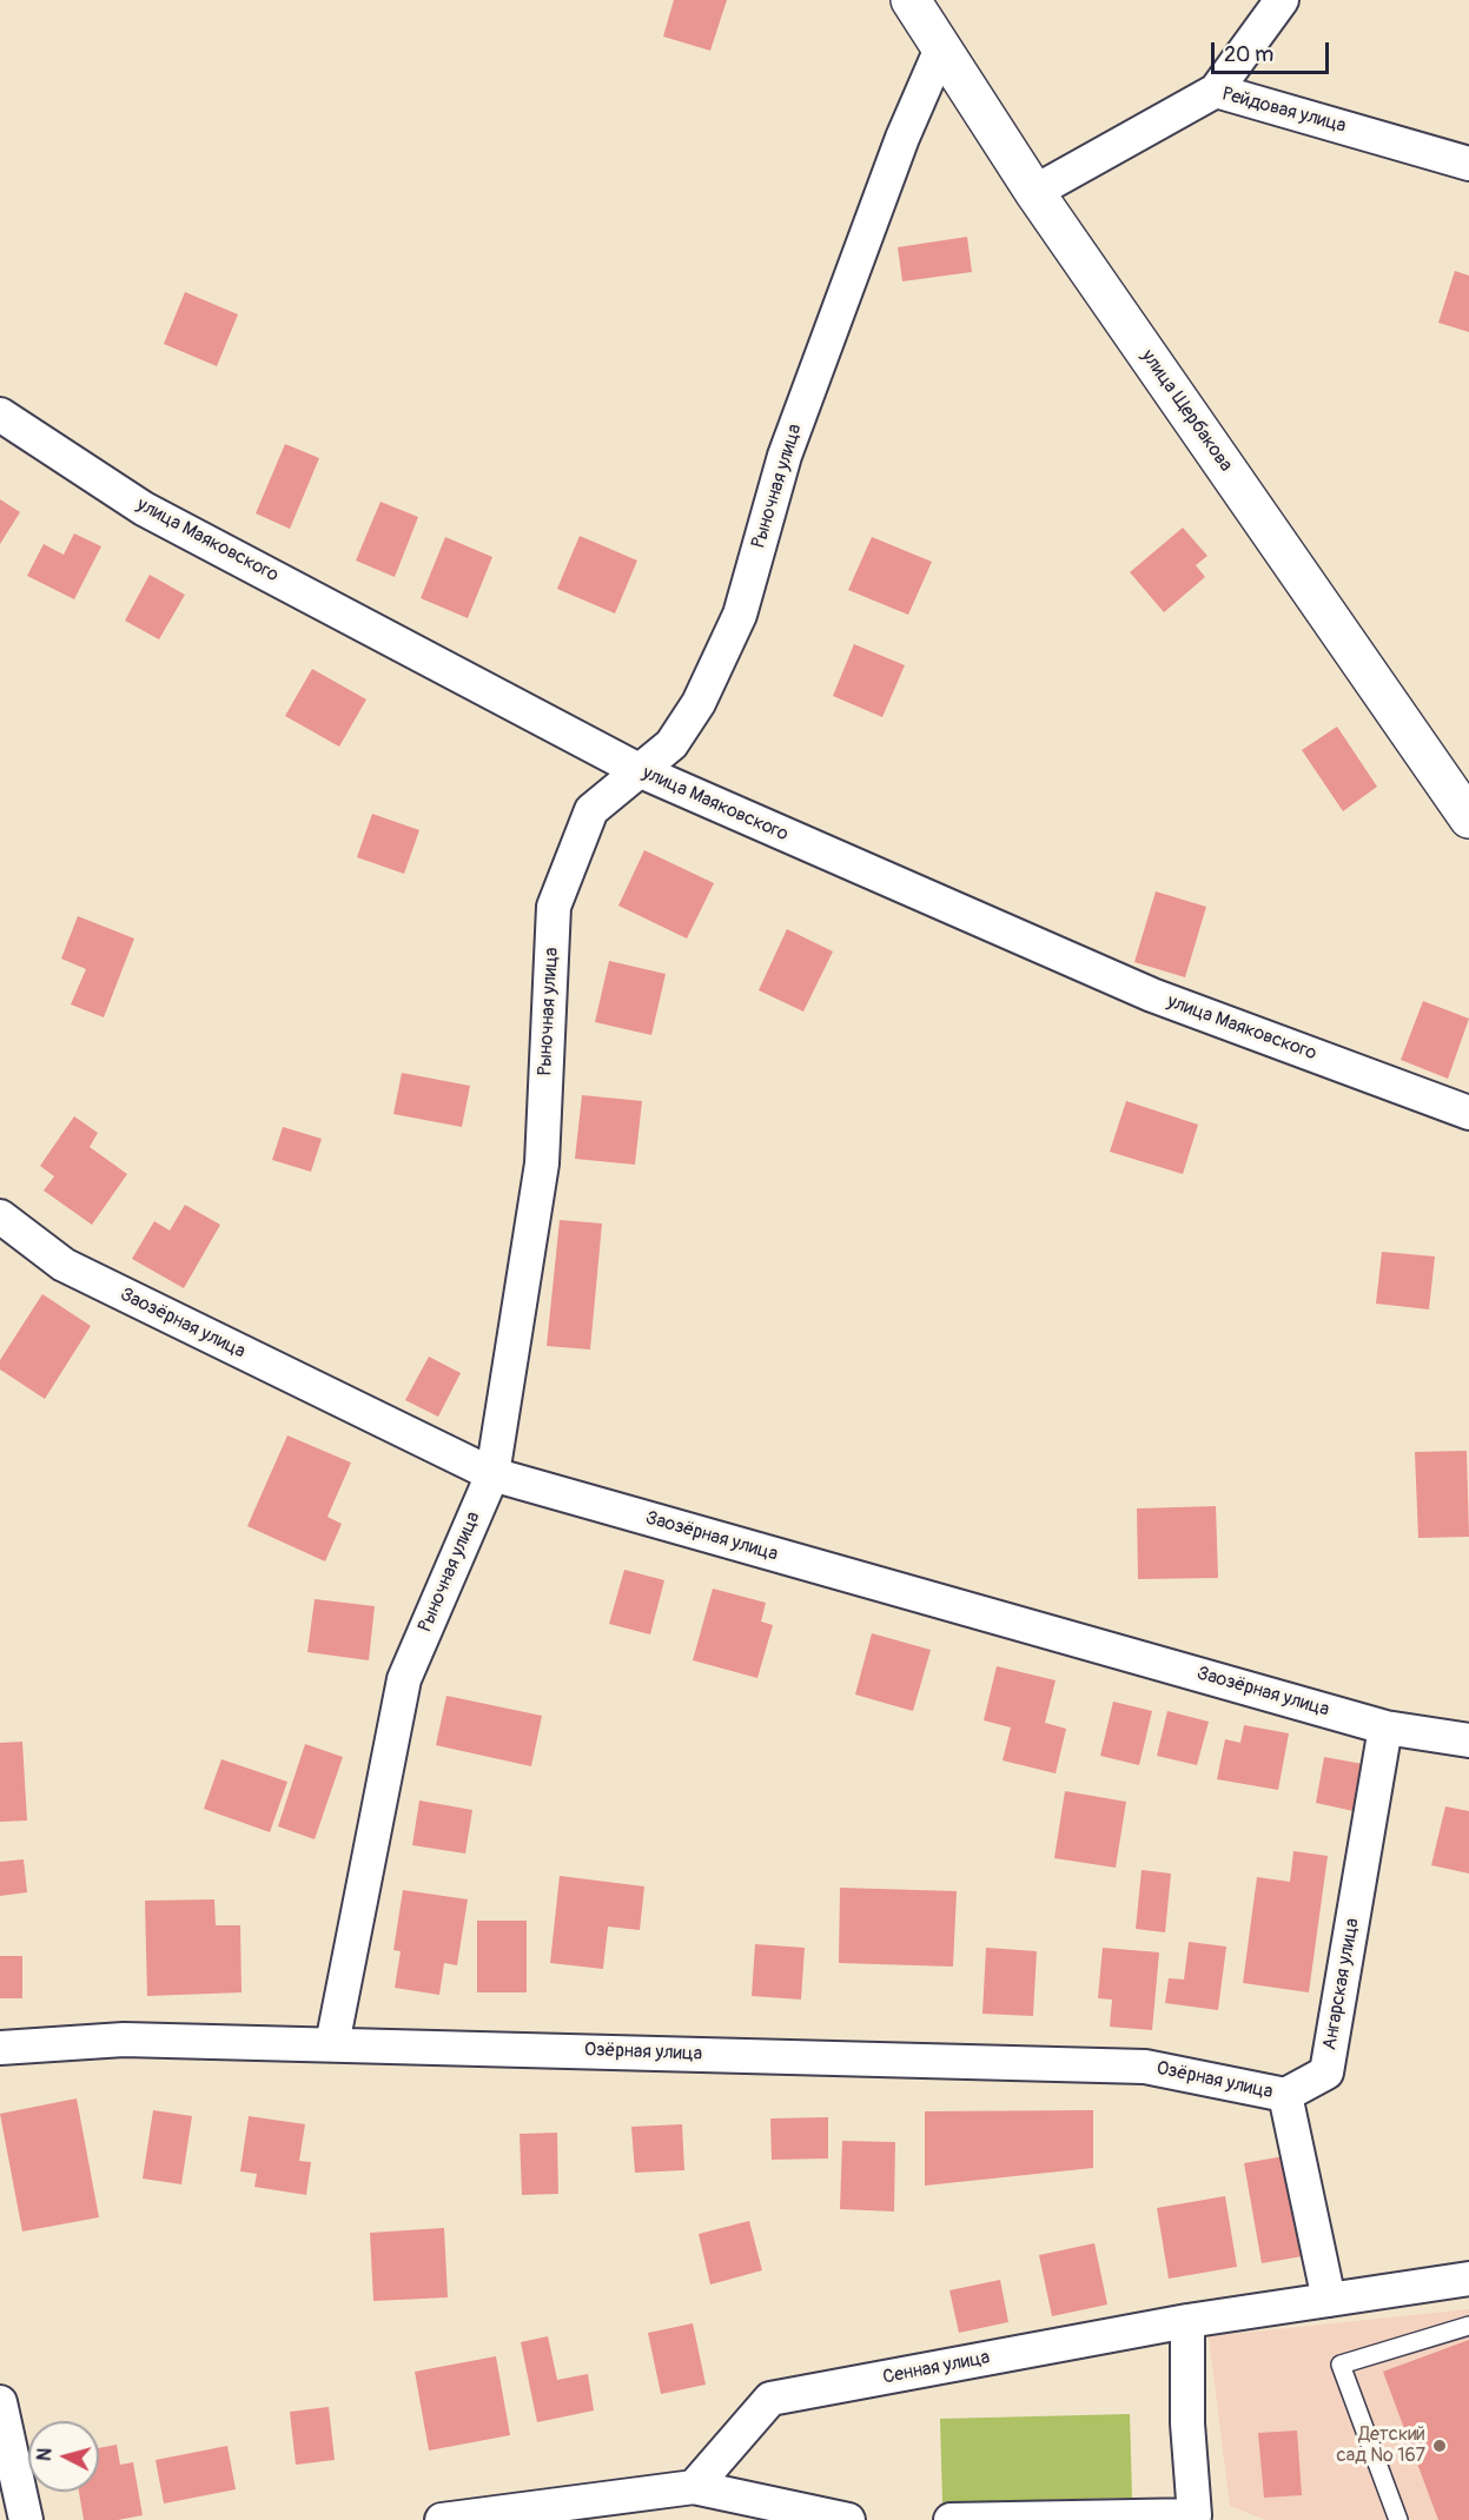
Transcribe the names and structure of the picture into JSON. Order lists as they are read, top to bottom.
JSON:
{
  "streets": {
    "street": [
      "Рейдовая улица",
      "улица Щербакова",
      "Рыночная улица",
      "улица Маяковского",
      "Заозёрная улица",
      "Ангарская улица",
      "Озёрная улица",
      "Сенная улица"
    ]
  },
  "crossings": [
    ["Рейдовая улица", "улица Щербакова"],
    ["улица Щербакова", "Рыночная улица"],
    ["Рыночная улица", "улица Маяковского"],
    ["Рыночная улица", "Заозёрная улица"],
    ["Рыночная улица", "Озёрная улица"],
    ["Заозёрная улица", "Ангарская улица"],
    ["Ангарская улица", "Озёрная улица"]
  ],
  "places": ["Детский сад № 167"],
  "scale_bar": "20 m",
  "north": "left"
}
